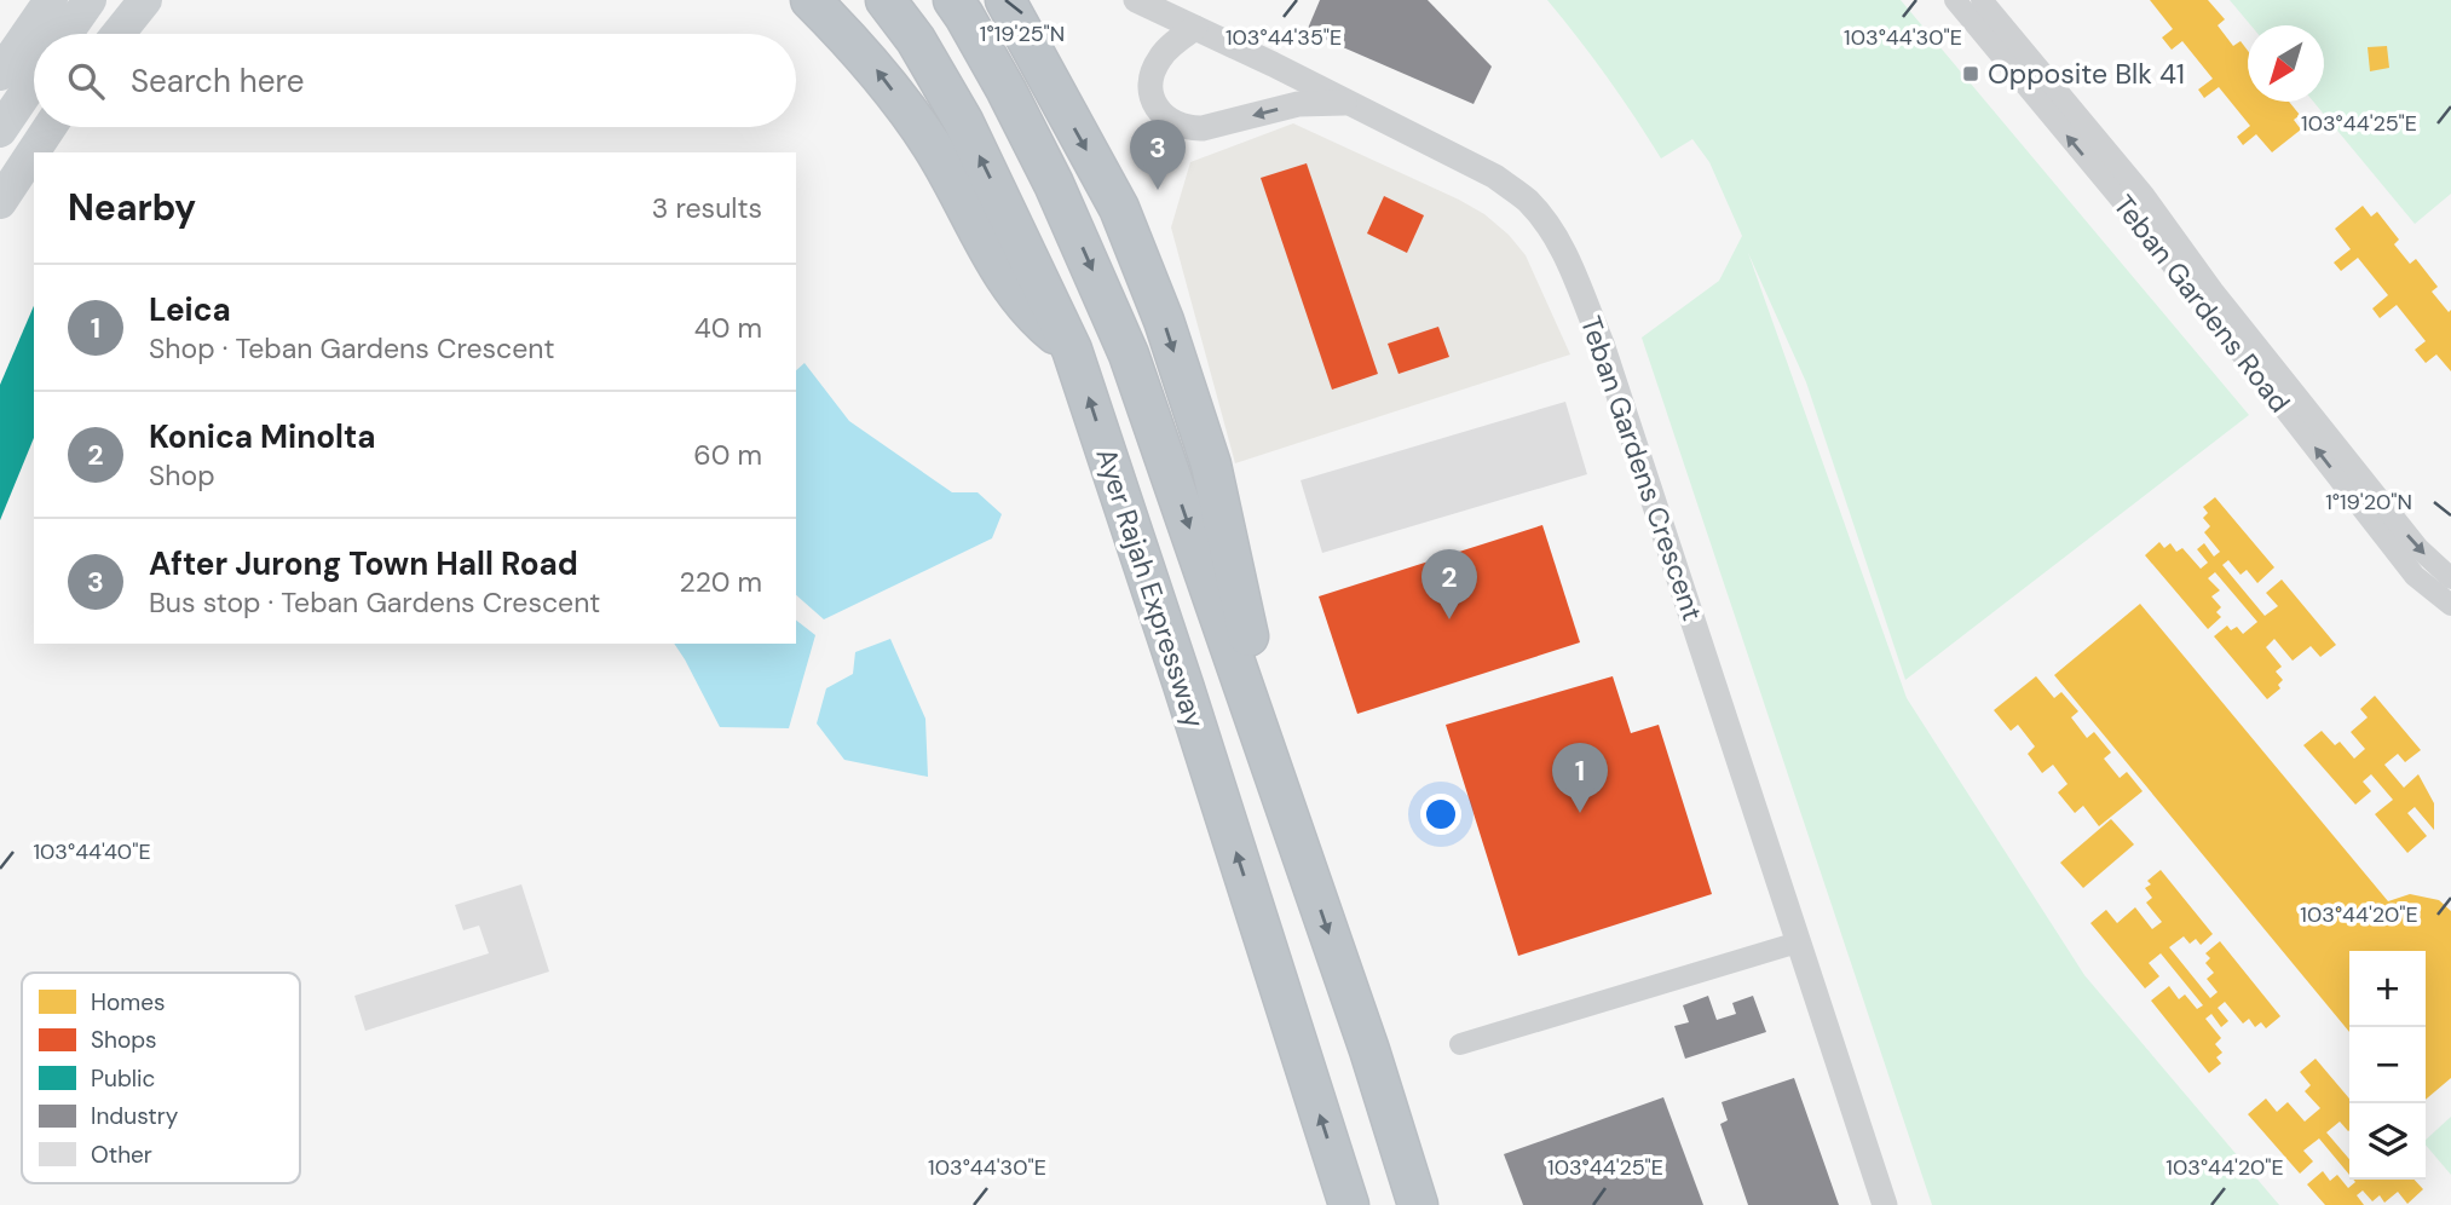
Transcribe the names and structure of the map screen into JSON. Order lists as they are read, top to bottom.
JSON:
{
  "streets": {
    "highway": ["Ayer Rajah Expressway"],
    "street": ["Teban Gardens Road", "Teban Gardens Crescent"]
  },
  "places": {
    "transit": ["Opposite Blk 41"]
  },
  "legend": [
    "Homes",
    "Shops",
    "Public",
    "Industry",
    "Other"
  ],
  "north": "bottom left",
  "page": {
    "search": "Search here",
    "pins": ["3", "2", "1"],
    "heading": ["Nearby", "3 results"],
    "list": [
      {
        "mark": "1",
        "name": "Leica",
        "note": "Shop · Teban Gardens Crescent",
        "value": "40 m"
      },
      {
        "mark": "2",
        "name": "Konica Minolta",
        "note": "Shop",
        "value": "60 m"
      },
      {
        "mark": "3",
        "name": "After Jurong Town Hall Road",
        "note": "Bus stop · Teban Gardens Crescent",
        "value": "220 m"
      }
    ],
    "map_buttons": ["+", "−"]
  },
  "coordinates": [
    "1°19'25\"N",
    "103°44'35\"E",
    "103°44'30\"E",
    "103°44'25\"E",
    "1°19'20\"N",
    "103°44'40\"E",
    "103°44'20\"E"
  ]
}
